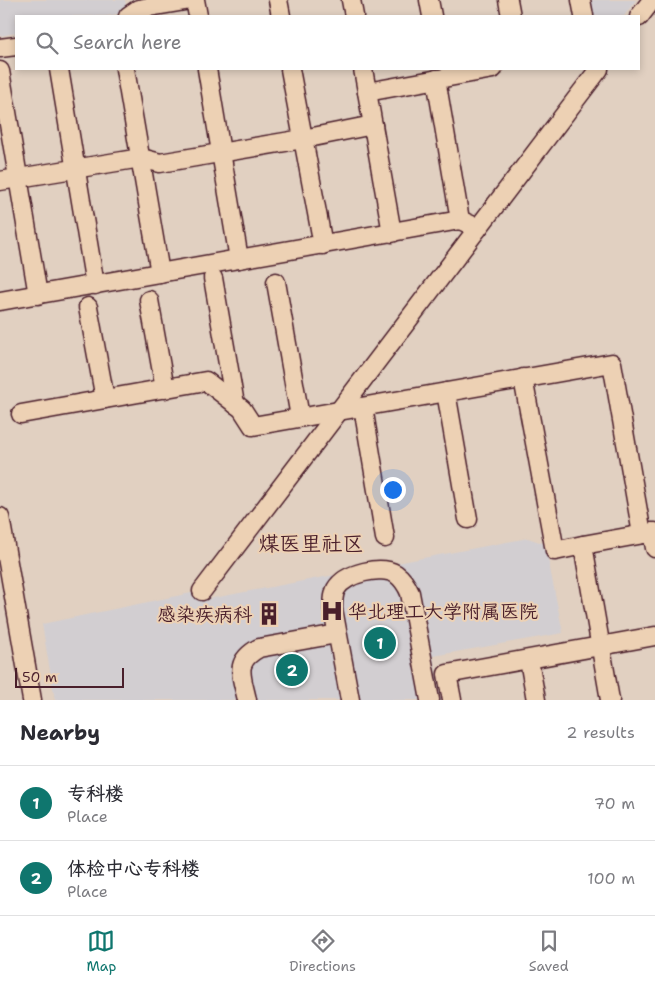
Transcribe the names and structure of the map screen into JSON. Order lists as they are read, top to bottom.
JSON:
{
  "districts": ["煤医里社区"],
  "places": {
    "hospital": ["华北理工大学附属医院"],
    "building": ["感染疾病科"]
  },
  "scale_bar": "50 m",
  "page": {
    "search": "Search here",
    "pins": ["1", "2"],
    "scale": "50 m",
    "heading": ["Nearby", "2 results"],
    "list": [
      {
        "mark": "1",
        "name": "专科楼",
        "note": "Place",
        "value": "70 m"
      },
      {
        "mark": "2",
        "name": "体检中心专科楼",
        "note": "Place",
        "value": "100 m"
      }
    ],
    "nav": ["Map", "Directions", "Saved"]
  }
}
